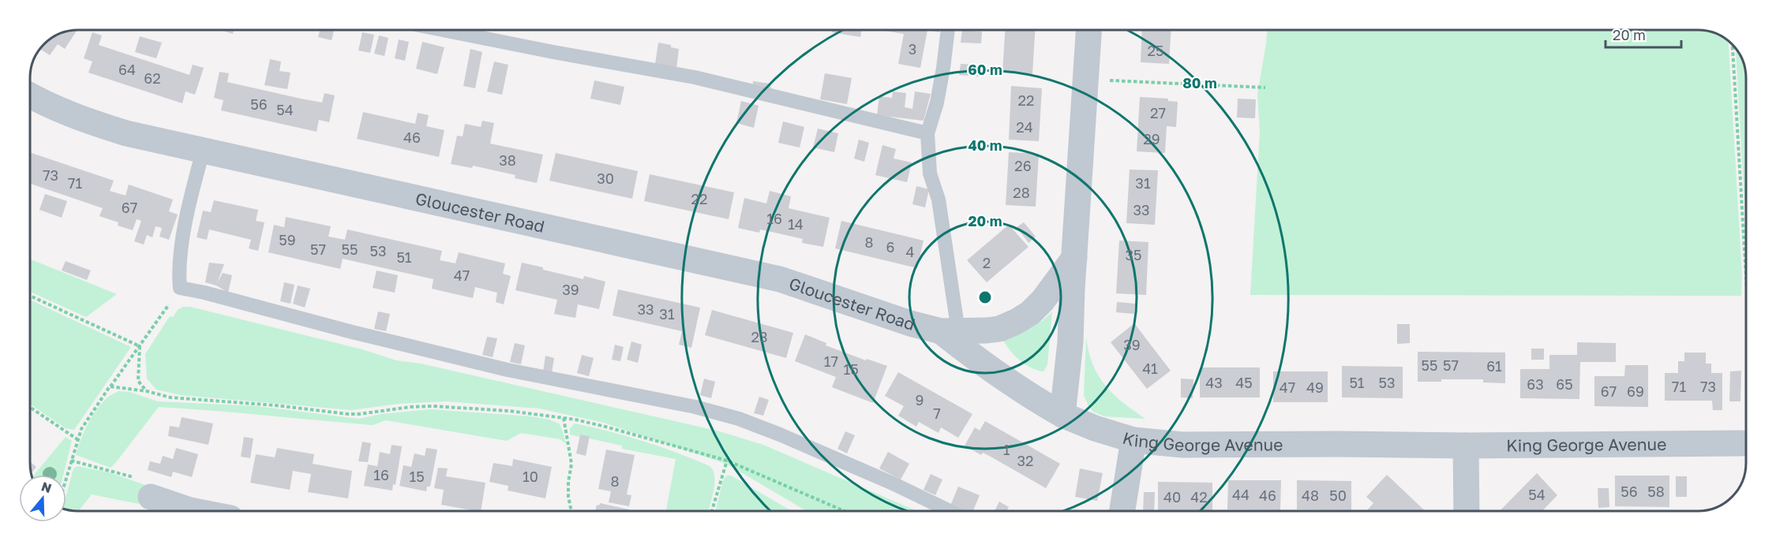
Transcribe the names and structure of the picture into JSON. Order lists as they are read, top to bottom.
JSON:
{
  "streets": {
    "street": ["Gloucester Road", "King George Avenue"]
  },
  "crossings": [
    ["Gloucester Road", "King George Avenue"]
  ],
  "house_numbers": [
    "3",
    "25",
    "64",
    "62",
    "22",
    "56",
    "54",
    "27",
    "24",
    "46",
    "29",
    "38",
    "26",
    "73",
    "30",
    "71",
    "31",
    "28",
    "22",
    "67",
    "33",
    "16",
    "14",
    "59",
    "8",
    "6",
    "57",
    "55",
    "53",
    "4",
    "35",
    "51",
    "2",
    "47",
    "39",
    "33",
    "31",
    "23",
    "39",
    "17",
    "55",
    "57",
    "61",
    "41",
    "15",
    "43",
    "45",
    "51",
    "53",
    "63",
    "65",
    "71",
    "73",
    "47",
    "49",
    "67",
    "69",
    "9",
    "7",
    "1",
    "32",
    "16",
    "15",
    "10",
    "8",
    "56",
    "58",
    "44",
    "54",
    "46",
    "48",
    "50",
    "40",
    "42"
  ],
  "scale_bar": "20 m",
  "north": "top",
  "rings": [
    "60 m",
    "80 m",
    "40 m",
    "20 m"
  ]
}
